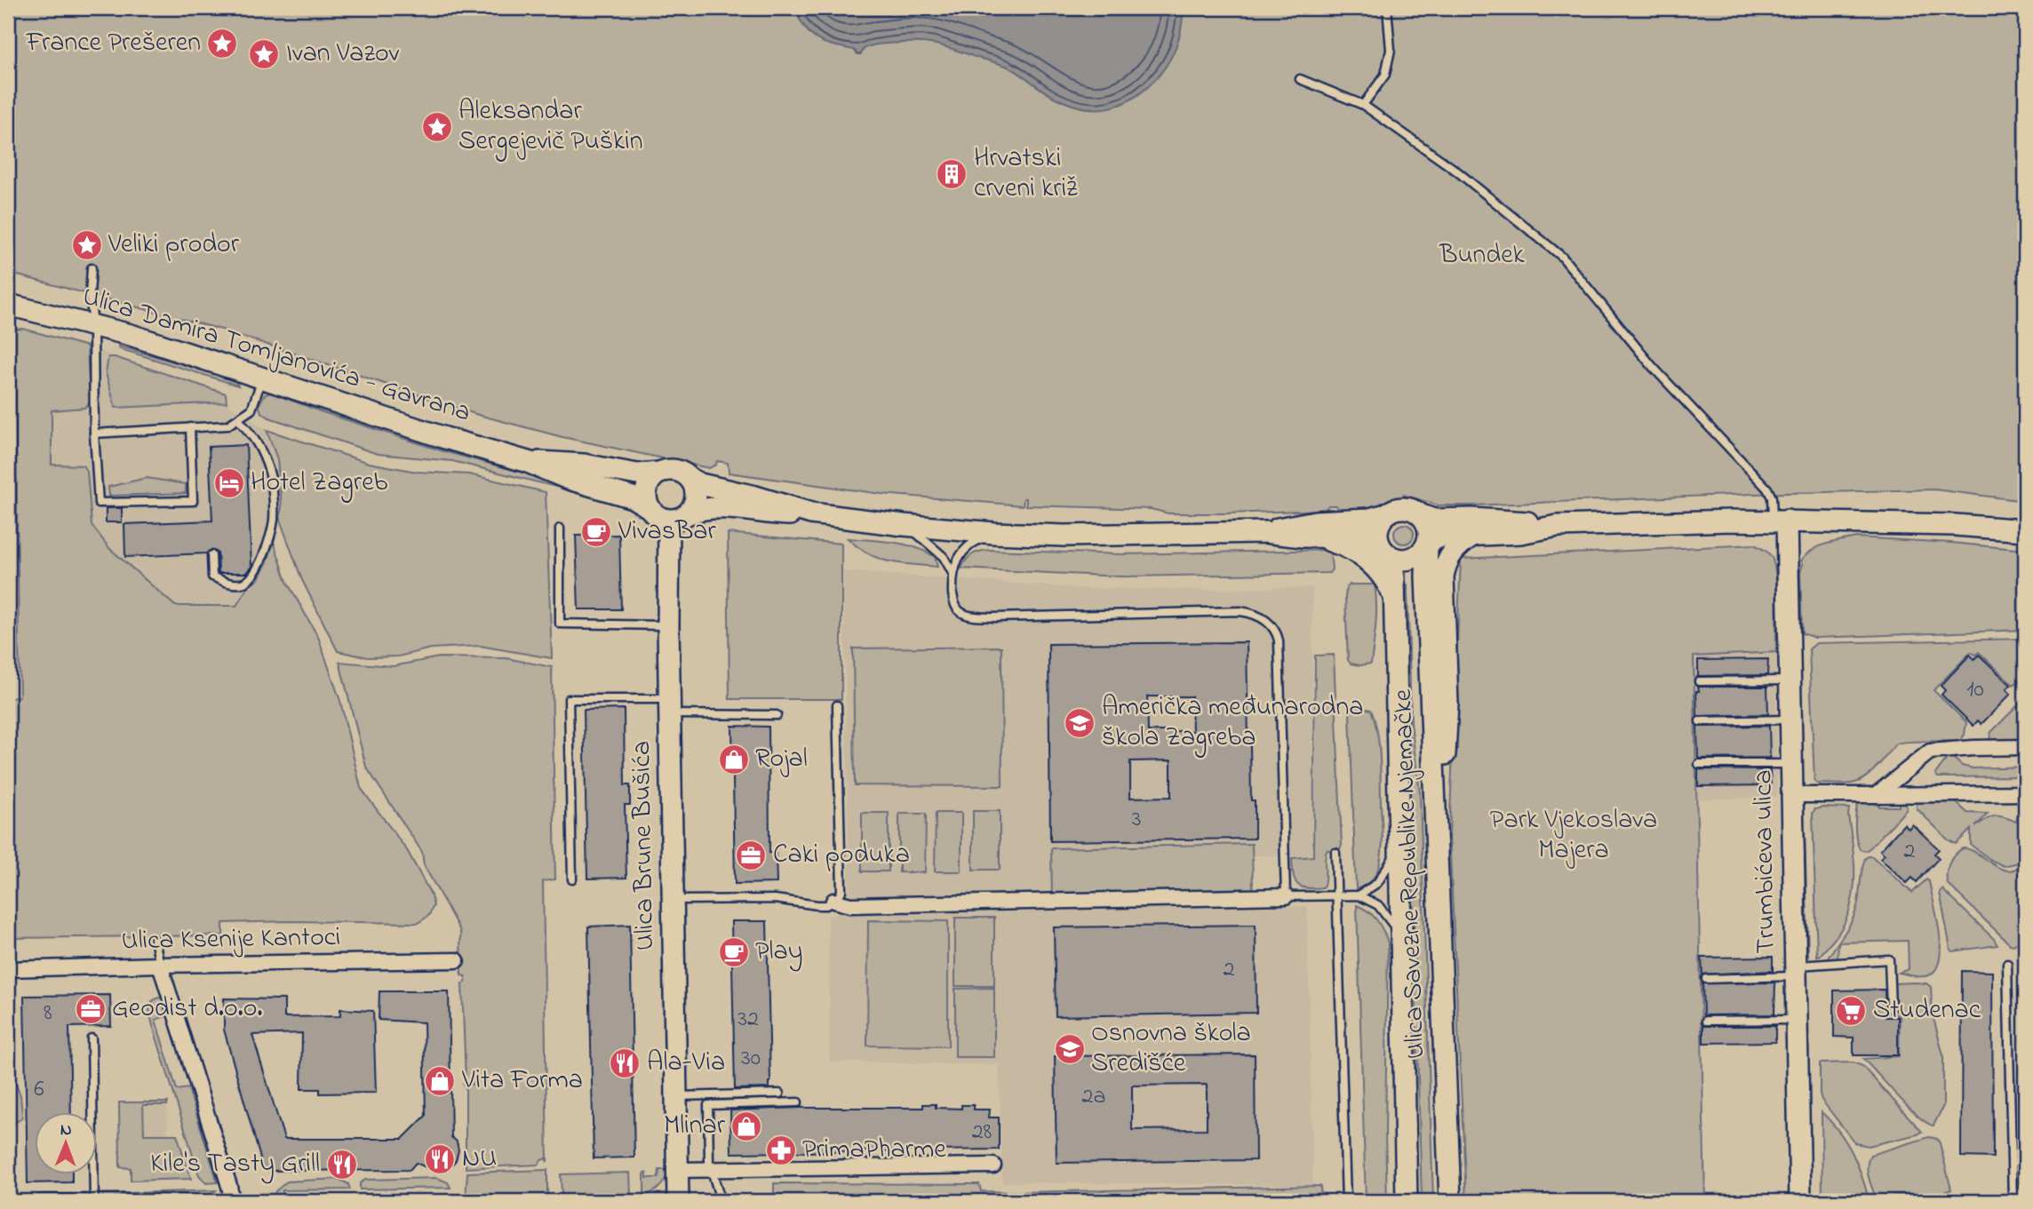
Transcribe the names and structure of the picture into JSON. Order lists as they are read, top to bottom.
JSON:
{
  "streets": {
    "street": [
      "Ulica Damira Tomljanovića - Gavrana",
      "Ulica Brune Bušića",
      "Trumbićeva ulica",
      "Ulica Savezne Republike Njemačke",
      "Ulica Ksenije Kantoci"
    ]
  },
  "crossings": [
    ["Ulica Damira Tomljanovića - Gavrana", "Ulica Brune Bušića"],
    ["Ulica Damira Tomljanovića - Gavrana", "Ulica Savezne Republike Njemačke"]
  ],
  "parks": ["Bundek", "Park Vjekoslava Majera"],
  "places": {
    "place": [
      "France Prešeren",
      "Ivan Vazov",
      "Aleksandar Sergejevič Puškin",
      "Veliki prodor"
    ],
    "building": ["Hrvatski crveni križ"],
    "hotel": ["Hotel Zagreb"],
    "cafe": ["VivasBar", "Play"],
    "school or university": ["Američka međunarodna škola Zagreba", "Osnovna škola Središće"],
    "shop": ["Rojal", "Vita Forma", "Mlinar"],
    "office": ["Caki poduka", "Geodist d.o.o."],
    "supermarket": ["Studenac"],
    "restaurant": ["Ala-Via", "NU", "Kile's Tasty Grill"],
    "pharmacy": ["PrimaPharme"]
  },
  "house_numbers": [
    "10",
    "3",
    "2",
    "2",
    "8",
    "32",
    "30",
    "6",
    "2a",
    "28"
  ],
  "north": "top"
}
